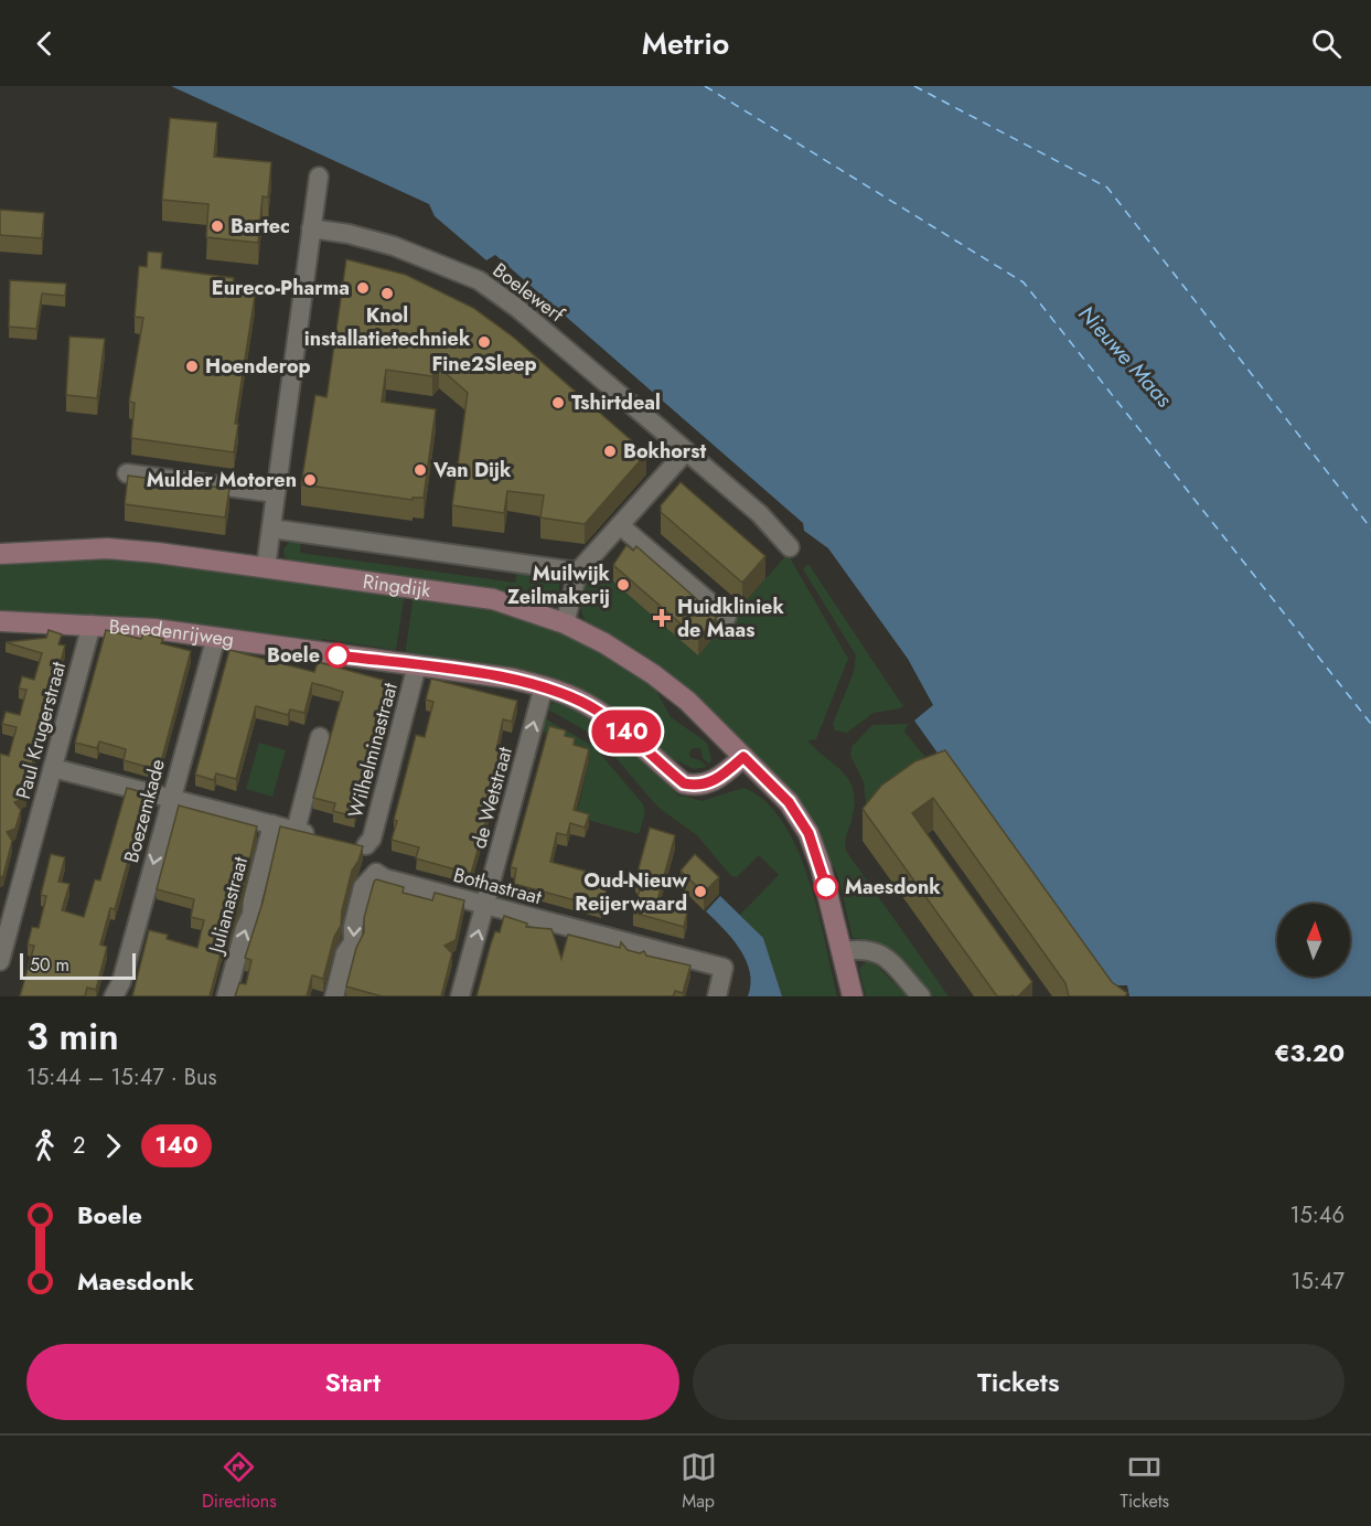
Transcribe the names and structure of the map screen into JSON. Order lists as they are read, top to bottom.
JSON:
{
  "streets": {
    "street": [
      "Boelewerf",
      "Ringdijk",
      "Benedenrijweg",
      "Paul Krugerstraat",
      "Wilhelminastraat",
      "de Wetstraat",
      "Boezemkade",
      "Bothastraat",
      "Julianastraat"
    ]
  },
  "crossings": [
    ["Ringdijk", "Benedenrijweg"],
    ["Benedenrijweg", "Paul Krugerstraat"],
    ["Benedenrijweg", "Wilhelminastraat"],
    ["Benedenrijweg", "de Wetstraat"],
    ["Benedenrijweg", "Boezemkade"],
    ["Wilhelminastraat", "Bothastraat"],
    ["de Wetstraat", "Bothastraat"]
  ],
  "one_way": ["Boezemkade"],
  "water": ["Nieuwe Maas"],
  "places": {
    "other": [
      "Bartec",
      "Eureco-Pharma",
      "Knol installatietechniek",
      "Fine2Sleep",
      "Hoenderop",
      "Tshirtdeal",
      "Bokhorst",
      "Van Dijk",
      "Mulder Motoren",
      "Muilwijk Zeilmakerij",
      "Boele",
      "Maesdonk",
      "Oud-Nieuw Reijerwaard"
    ],
    "health": ["Huidkliniek de Maas"]
  },
  "lines": ["bus line 140"],
  "scale_bar": "50 m",
  "north": "top",
  "page": {
    "header": "Metrio",
    "on_map": "140",
    "scale": "50 m",
    "heading": ["3 min", "15:44 – 15:47 · Bus", "€3.20"],
    "legs": ["2", "140"],
    "list": [
      {
        "name": "Boele",
        "value": "15:46"
      },
      {
        "name": "Maesdonk",
        "value": "15:47"
      }
    ],
    "buttons": ["Start", "Tickets"],
    "tabs": ["Directions", "Map", "Tickets"]
  }
}
